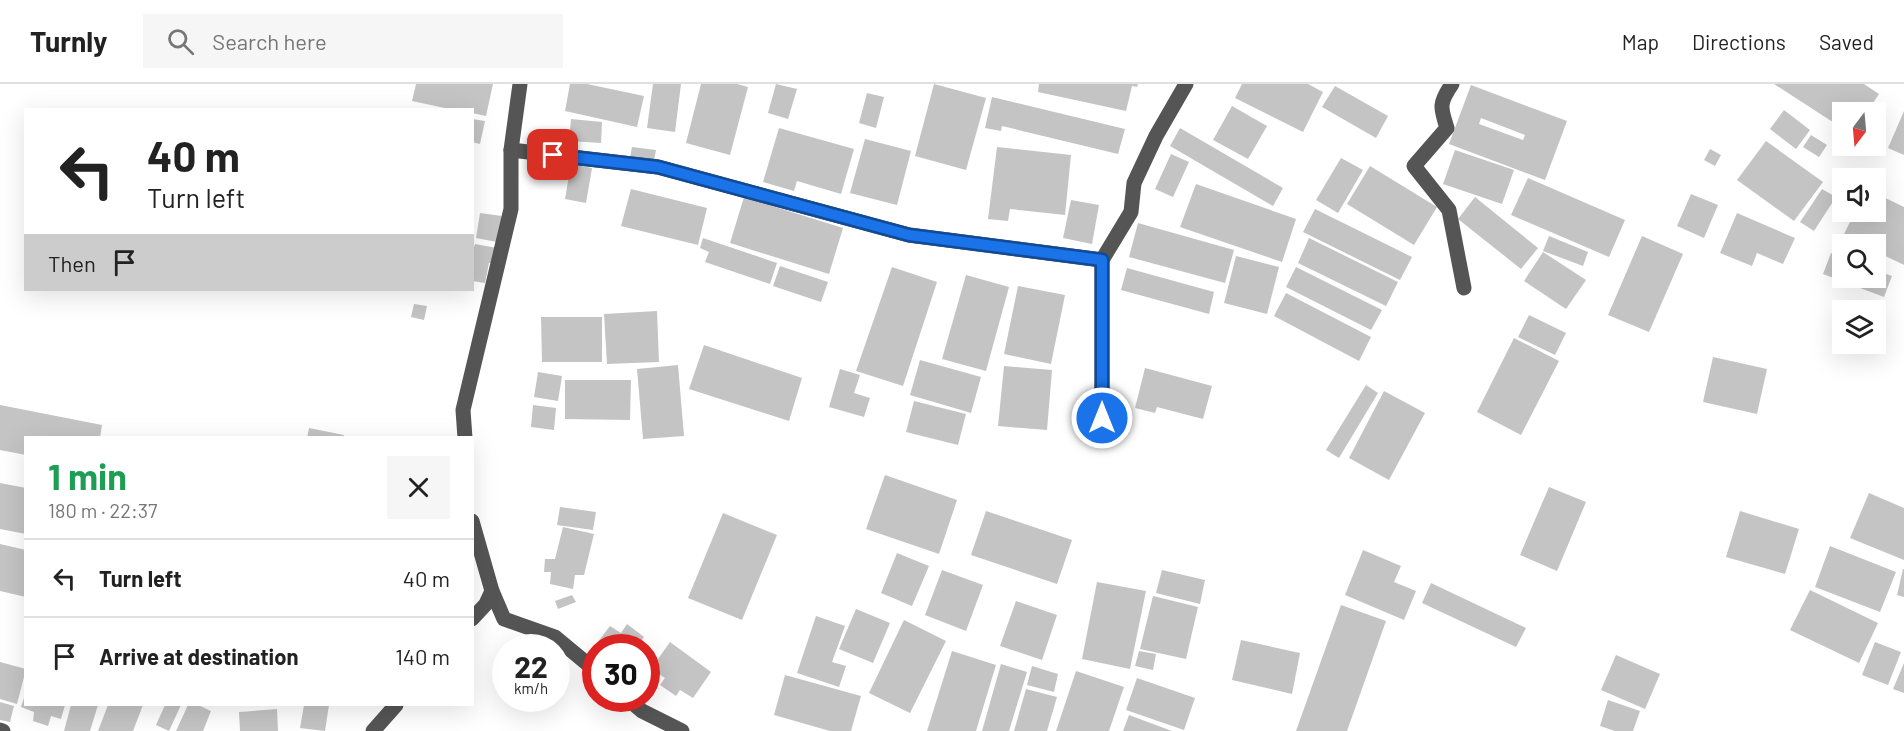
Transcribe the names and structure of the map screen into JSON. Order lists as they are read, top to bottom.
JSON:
{
  "north": "bottom",
  "page": {
    "header": "Turnly",
    "search": "Search here",
    "nav": ["Map", "Directions", "Saved"],
    "turn": ["40 m", "Turn left"],
    "then": "Then",
    "heading": ["1 min", "180 m · 22:37"],
    "list": [
      {
        "name": "Turn left",
        "value": "40 m"
      },
      {
        "name": "Arrive at destination",
        "value": "140 m"
      }
    ],
    "speed": "22 km/h",
    "limit": "30"
  }
}
